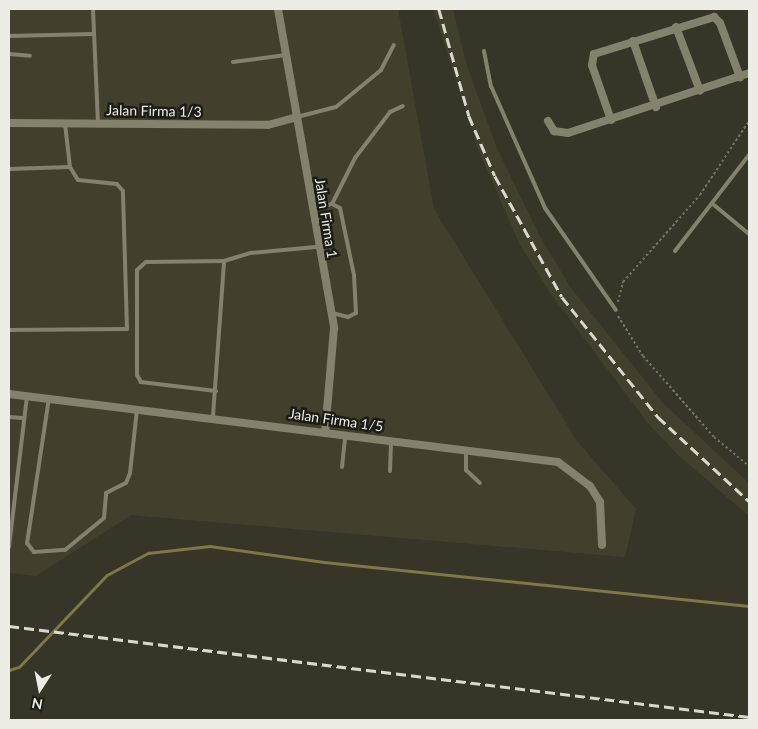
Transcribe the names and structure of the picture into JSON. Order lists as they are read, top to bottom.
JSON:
{
  "streets": {
    "street": ["Jalan Firma 1/3", "Jalan Firma 1", "Jalan Firma 1/5"]
  },
  "crossings": [
    ["Jalan Firma 1/3", "Jalan Firma 1"],
    ["Jalan Firma 1", "Jalan Firma 1/5"]
  ],
  "north": "bottom"
}
